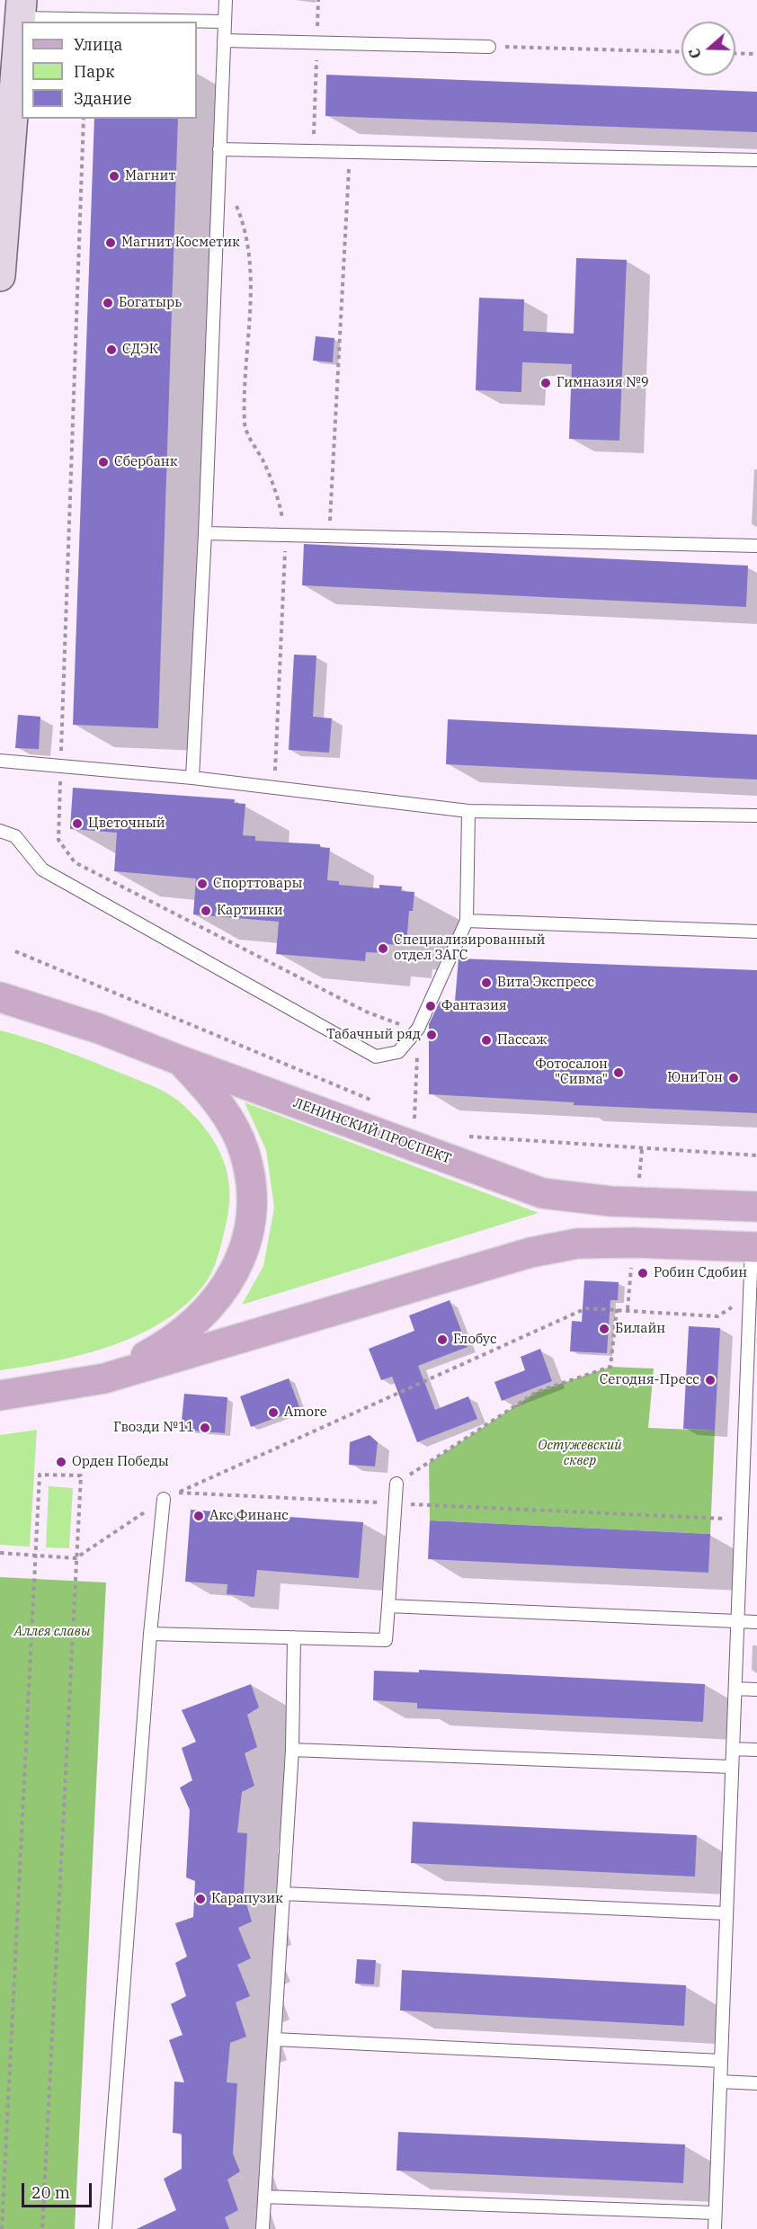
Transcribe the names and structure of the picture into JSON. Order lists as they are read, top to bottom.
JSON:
{
  "streets": {
    "main road": ["ЛЕНИНСКИЙ ПРОСПЕКТ"]
  },
  "parks": ["Остужевский сквер", "Аллея славы"],
  "places": [
    "Магнит",
    "Магнит Косметик",
    "Богатырь",
    "СДЭК",
    "Гимназия №9",
    "Сбербанк",
    "Цветочный",
    "Спорттовары",
    "Картинки",
    "Специализированный отдел ЗАГС",
    "Вита Экспресс",
    "Фантазия",
    "Табачный ряд",
    "Пассаж",
    "Фотосалон \"Сивма\"",
    "ЮниТон",
    "Робин Сдобин",
    "Билайн",
    "Глобус",
    "Сегодня-Пресс",
    "Amore",
    "Гвозди №11",
    "Орден Победы",
    "Акс Финанс",
    "Карапузик"
  ],
  "legend": ["Улица", "Парк", "Здание"],
  "scale_bar": "20 m",
  "north": "left"
}
